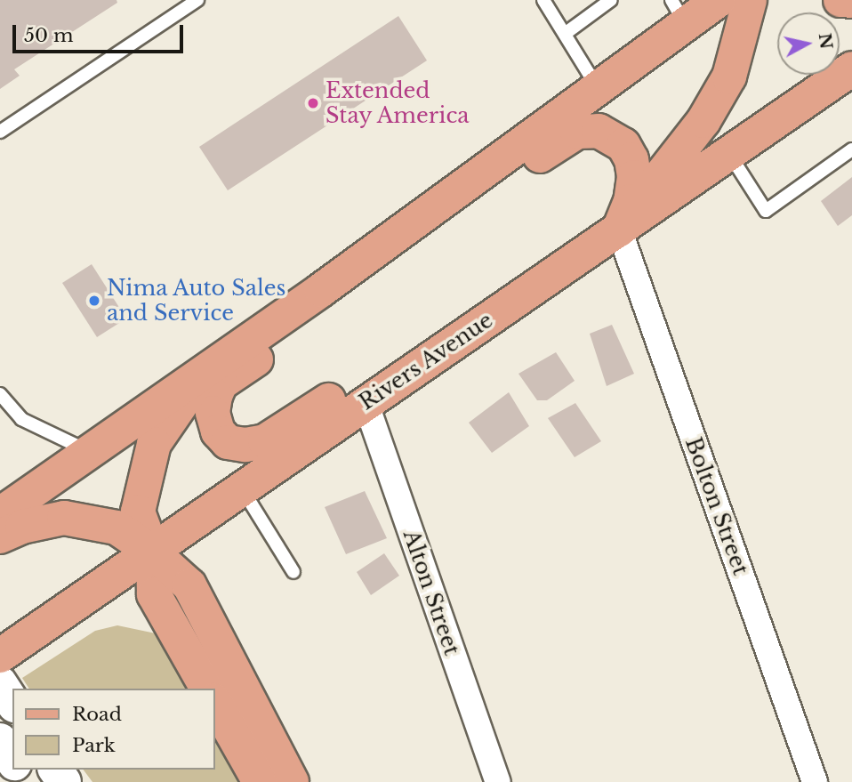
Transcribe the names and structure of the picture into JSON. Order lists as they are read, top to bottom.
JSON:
{
  "streets": {
    "main road": ["Rivers Avenue"],
    "street": ["Bolton Street", "Alton Street"]
  },
  "crossings": [
    ["Rivers Avenue", "Bolton Street"],
    ["Rivers Avenue", "Alton Street"]
  ],
  "places": ["Extended Stay America", "Nima Auto Sales and Service"],
  "legend": ["Road", "Park"],
  "scale_bar": "50 m",
  "north": "right"
}
